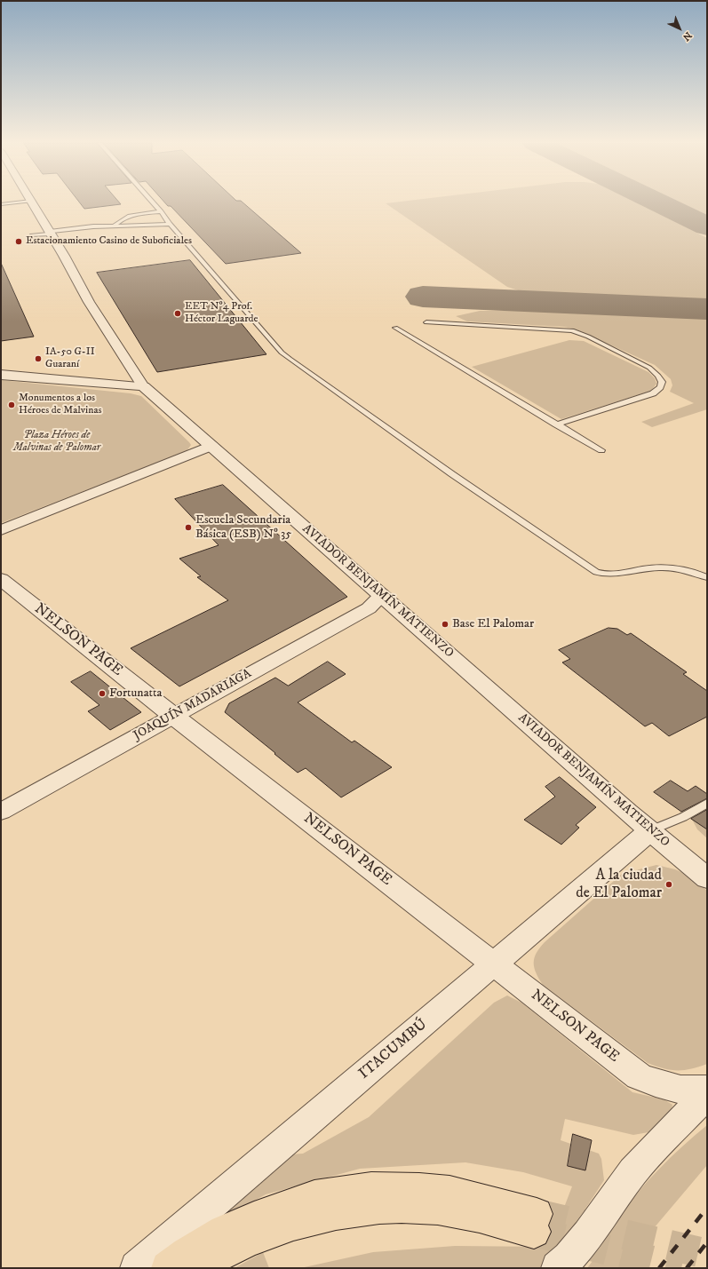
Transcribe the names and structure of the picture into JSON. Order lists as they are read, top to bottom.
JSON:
{
  "streets": {
    "street": [
      "AVIADOR BENJAMÍN MATIENZO",
      "NELSON PAGE",
      "JOAQUÍN MADARIAGA",
      "ITACUMBÚ"
    ]
  },
  "crossings": [
    ["AVIADOR BENJAMÍN MATIENZO", "JOAQUÍN MADARIAGA"],
    ["AVIADOR BENJAMÍN MATIENZO", "ITACUMBÚ"],
    ["NELSON PAGE", "JOAQUÍN MADARIAGA"],
    ["NELSON PAGE", "ITACUMBÚ"]
  ],
  "parks": ["Plaza Héroes de Malvinas de Palomar"],
  "places": [
    "Estacionamiento Casino de Suboficiales",
    "EET Nº4 Prof. Héctor Laguarde",
    "IA-50 G-II Guaraní",
    "Monumentos a los Héroes de Malvinas",
    "Escuela Secundaria Básica (ESB) Nº 35",
    "Base El Palomar",
    "Fortunatta",
    "A la ciudad de El Palomar"
  ],
  "north": "bottom right"
}
